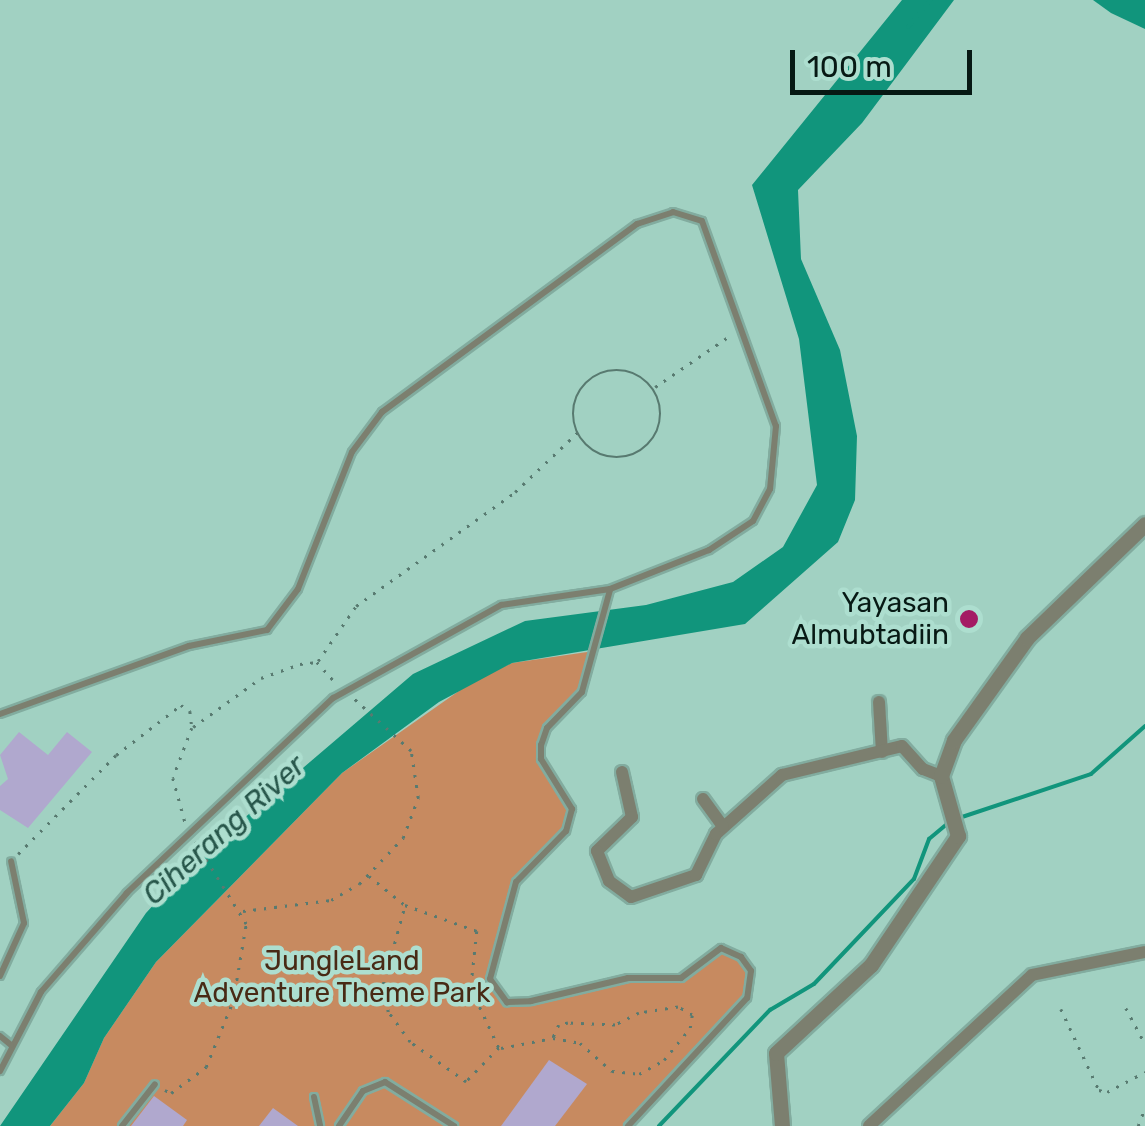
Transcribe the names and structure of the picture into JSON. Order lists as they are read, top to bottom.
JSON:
{
  "water": ["Ciherang River"],
  "parks": ["JungleLand Adventure Theme Park"],
  "places": ["Yayasan Almubtadiin"],
  "scale_bar": "100 m"
}
